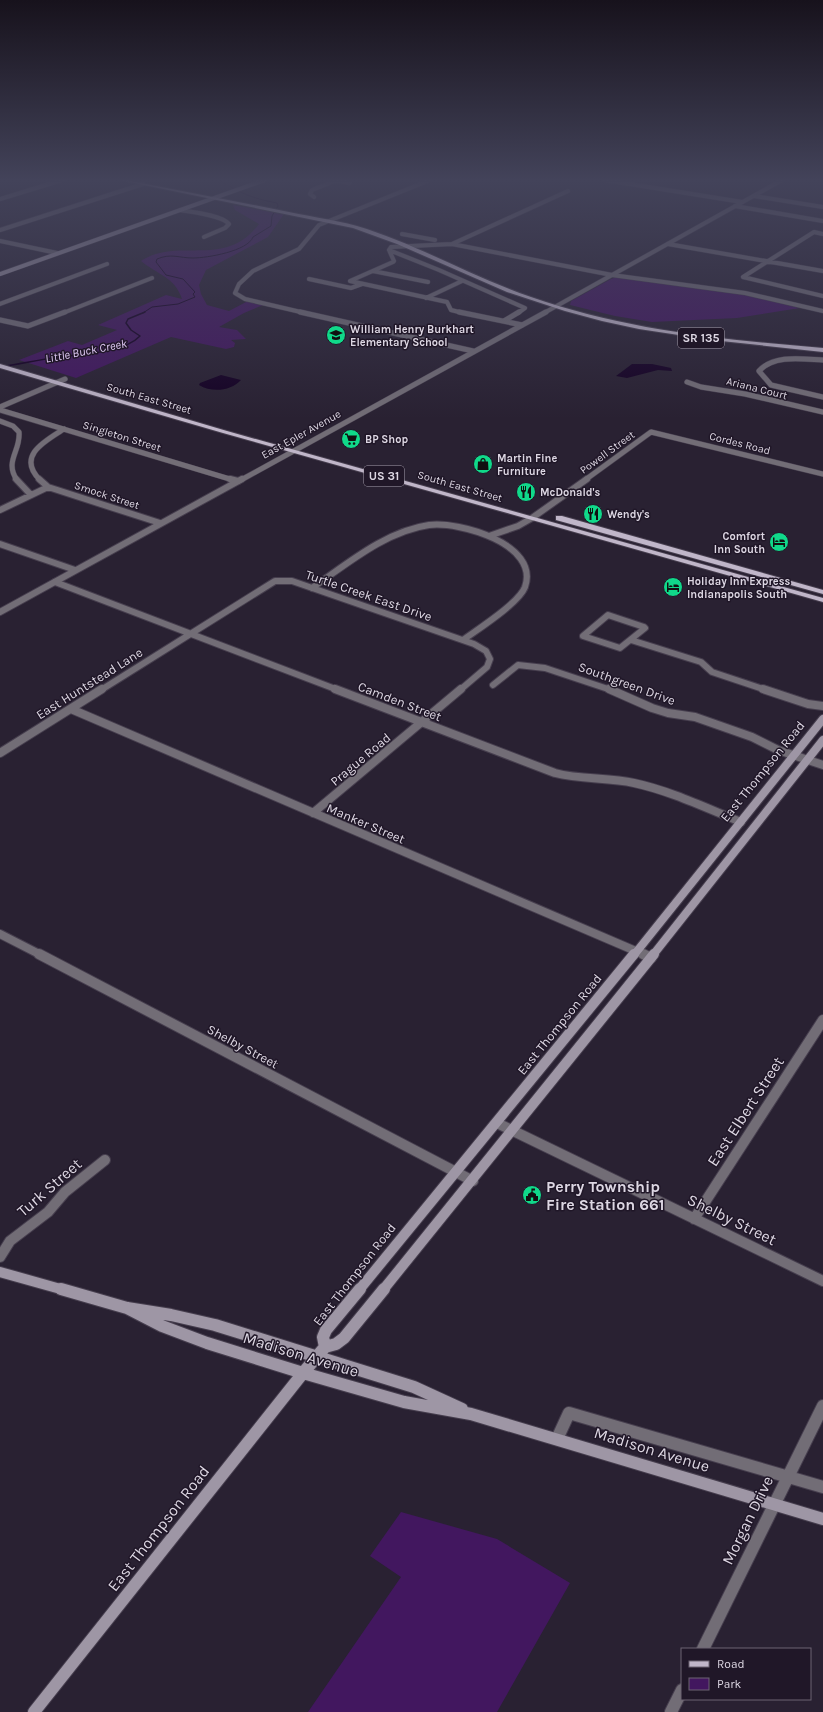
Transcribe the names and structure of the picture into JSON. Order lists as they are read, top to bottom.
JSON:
{
  "streets": {
    "main road": [
      "SR 135",
      "South East Street",
      "US 31",
      "East Thompson Road",
      "Madison Avenue"
    ],
    "street": [
      "Ariana Court",
      "East Epler Avenue",
      "Singleton Street",
      "Cordes Road",
      "Powell Street",
      "Smock Street",
      "Turtle Creek East Drive",
      "East Huntstead Lane",
      "Southgreen Drive",
      "Camden Street",
      "Prague Road",
      "Manker Street",
      "Shelby Street",
      "East Elbert Street",
      "Turk Street",
      "Morgan Drive"
    ]
  },
  "crossings": [
    ["SR 135", "East Epler Avenue"],
    ["South East Street", "East Epler Avenue"],
    ["South East Street", "Powell Street"],
    ["East Epler Avenue", "Singleton Street"],
    ["East Epler Avenue", "Smock Street"],
    ["East Epler Avenue", "Camden Street"],
    ["Cordes Road", "Powell Street"],
    ["Turtle Creek East Drive", "East Huntstead Lane"],
    ["Turtle Creek East Drive", "Camden Street"],
    ["Turtle Creek East Drive", "Prague Road"],
    ["East Huntstead Lane", "Camden Street"],
    ["East Huntstead Lane", "Manker Street"],
    ["Southgreen Drive", "East Thompson Road"],
    ["Camden Street", "Prague Road"],
    ["Camden Street", "East Thompson Road"],
    ["Prague Road", "Manker Street"],
    ["East Thompson Road", "Manker Street"],
    ["East Thompson Road", "Shelby Street"],
    ["East Thompson Road", "Madison Avenue"],
    ["Shelby Street", "East Elbert Street"],
    ["Madison Avenue", "Morgan Drive"]
  ],
  "water": ["Little Buck Creek"],
  "places": {
    "school or university": ["William Henry Burkhart Elementary School"],
    "supermarket": ["BP Shop"],
    "shop": ["Martin Fine Furniture"],
    "restaurant": ["McDonald's", "Wendy's"],
    "hotel": ["Comfort Inn South", "Holiday Inn Express Indianapolis South"],
    "public building": ["Perry Township Fire Station 661"]
  },
  "legend": ["Road", "Park"]
}
